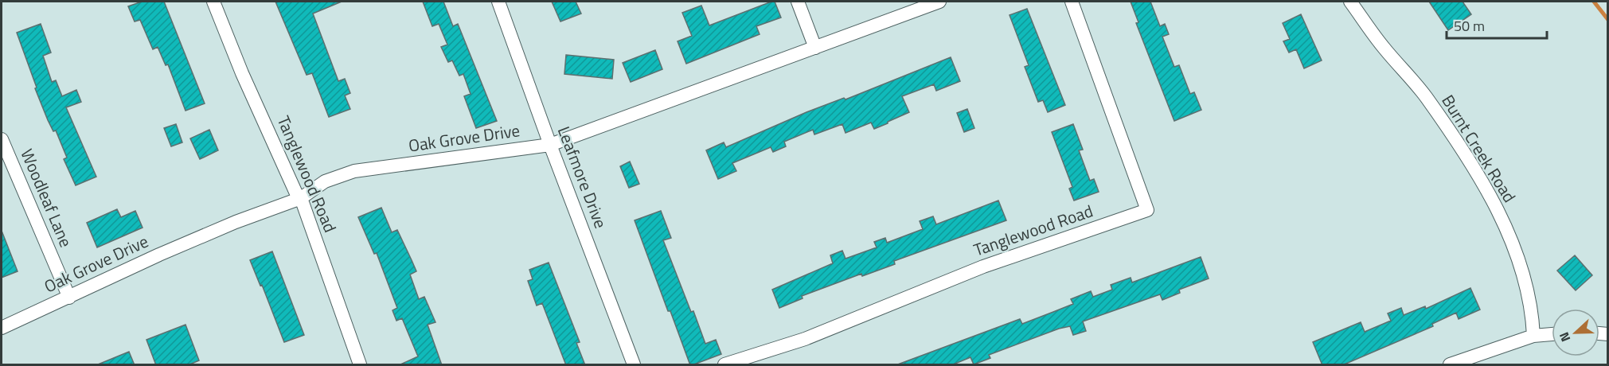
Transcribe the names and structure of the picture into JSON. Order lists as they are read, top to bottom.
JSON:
{
  "streets": {
    "street": [
      "Oak Grove Drive",
      "Burnt Creek Road",
      "Tanglewood Road",
      "Leafmore Drive",
      "Woodleaf Lane"
    ]
  },
  "crossings": [
    ["Oak Grove Drive", "Tanglewood Road"],
    ["Oak Grove Drive", "Leafmore Drive"],
    ["Oak Grove Drive", "Woodleaf Lane"]
  ],
  "scale_bar": "50 m",
  "north": "left"
}
